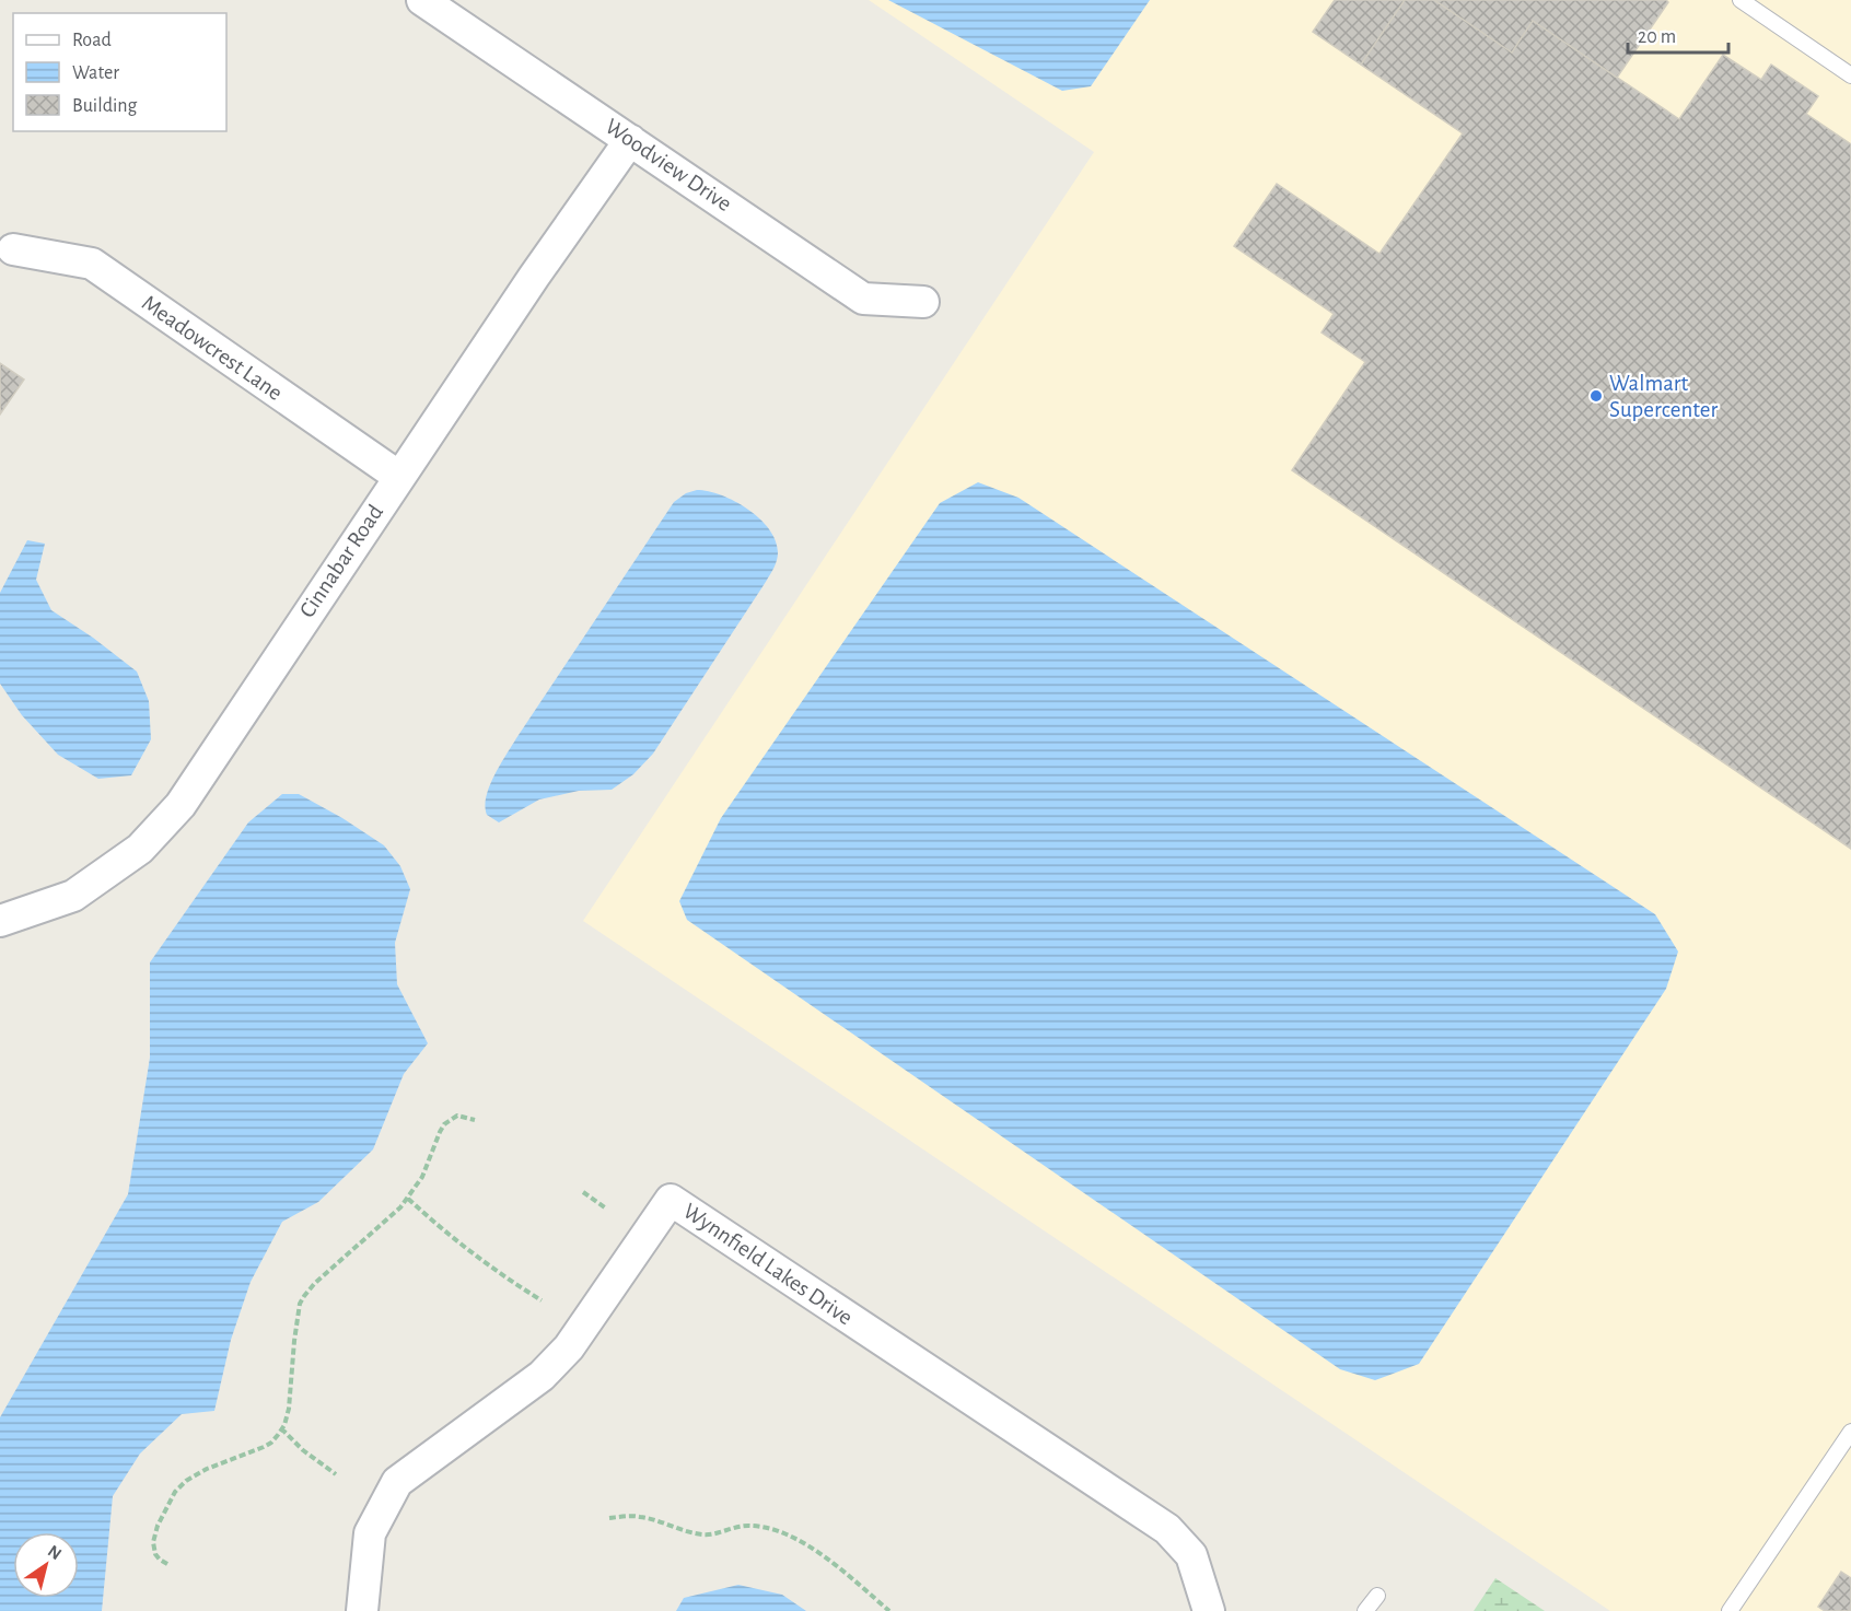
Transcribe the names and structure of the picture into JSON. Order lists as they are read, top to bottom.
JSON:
{
  "streets": {
    "street": [
      "Woodview Drive",
      "Meadowcrest Lane",
      "Cinnabar Road",
      "Wynnfield Lakes Drive"
    ]
  },
  "crossings": [
    ["Woodview Drive", "Cinnabar Road"],
    ["Meadowcrest Lane", "Cinnabar Road"]
  ],
  "places": ["Walmart Supercenter"],
  "legend": ["Road", "Water", "Building"],
  "scale_bar": "20 m",
  "north": "top right"
}
